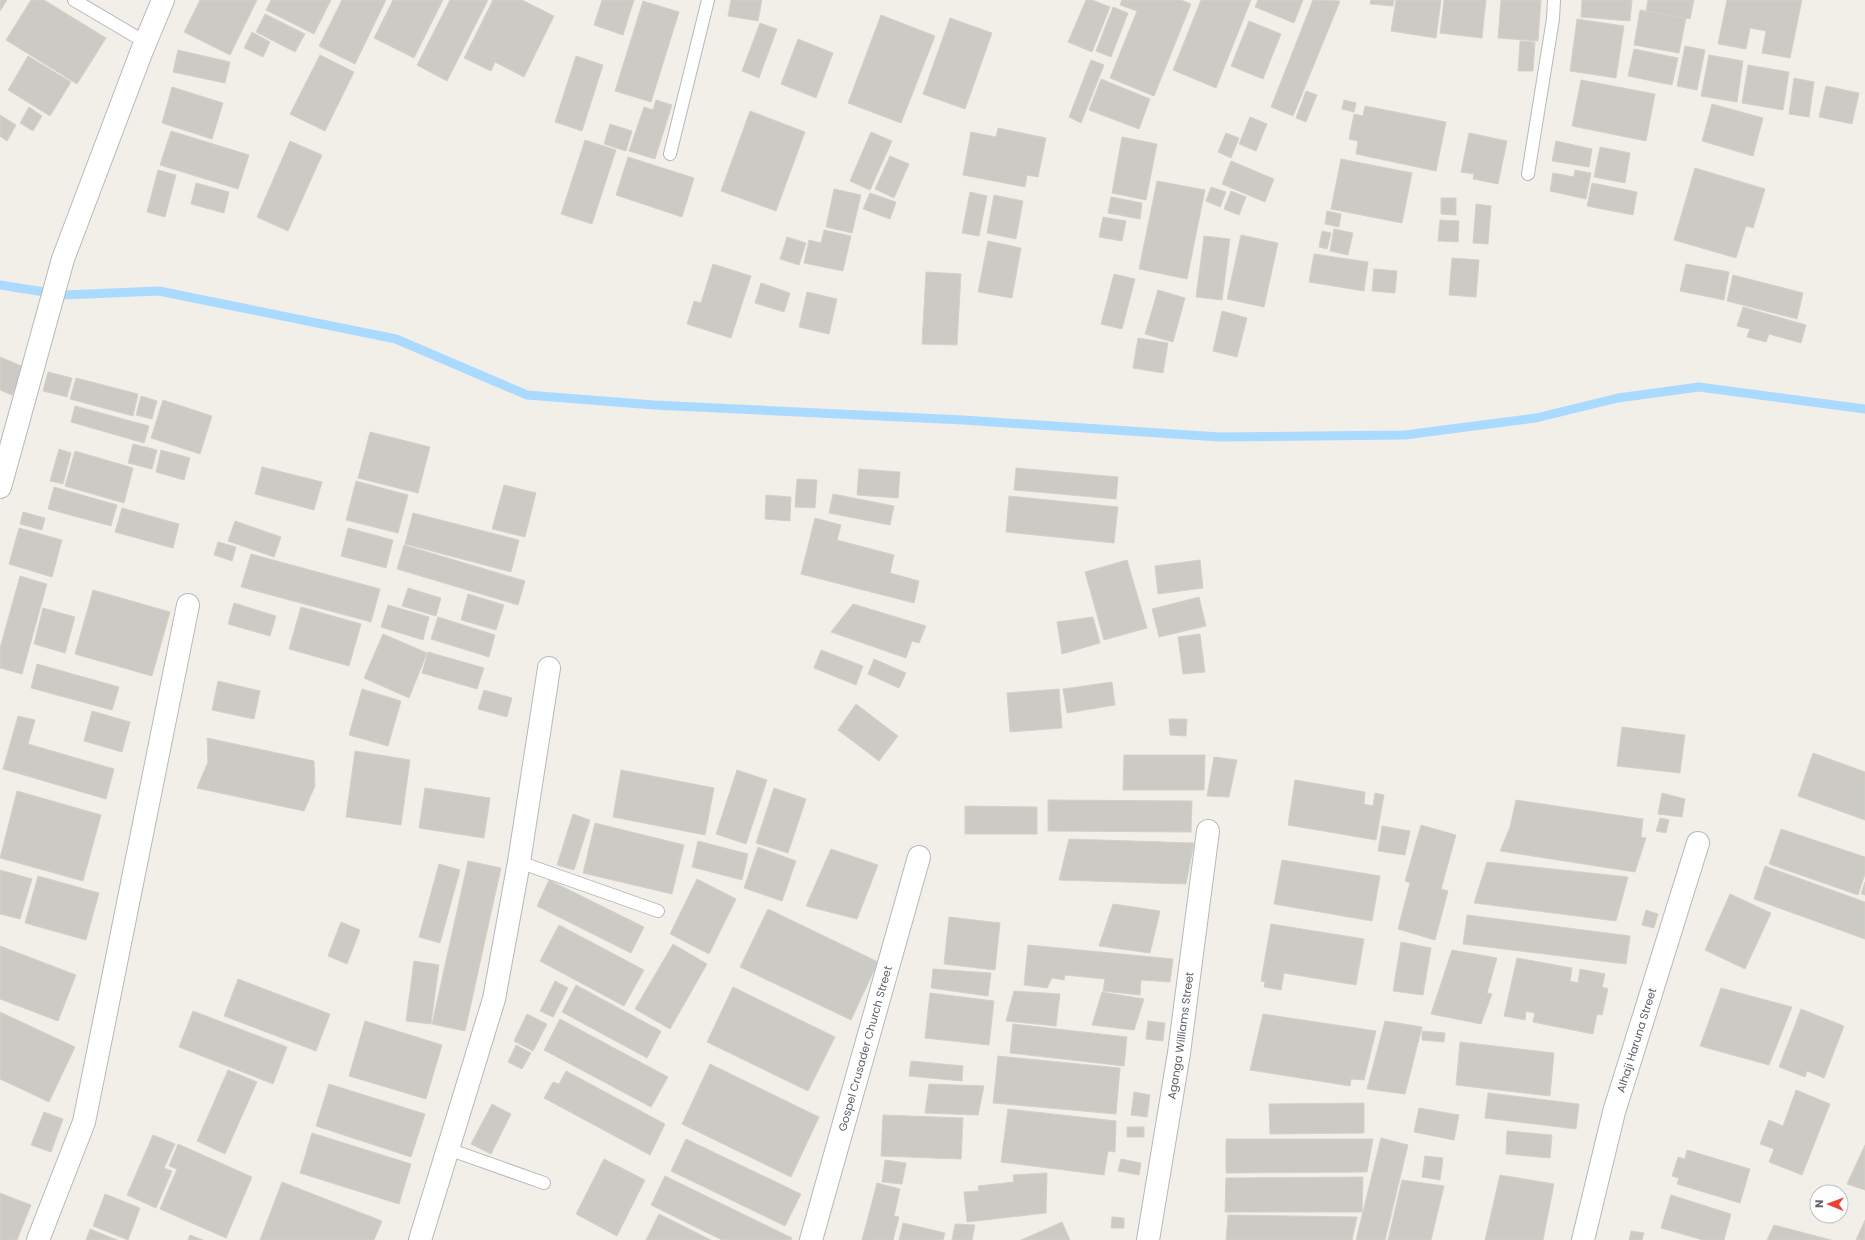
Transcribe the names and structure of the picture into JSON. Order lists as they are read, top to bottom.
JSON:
{
  "streets": {
    "street": ["Aganga Williams Street", "Alhaji Haruna Street", "Gospel Crusader Church Street"]
  },
  "north": "left"
}
